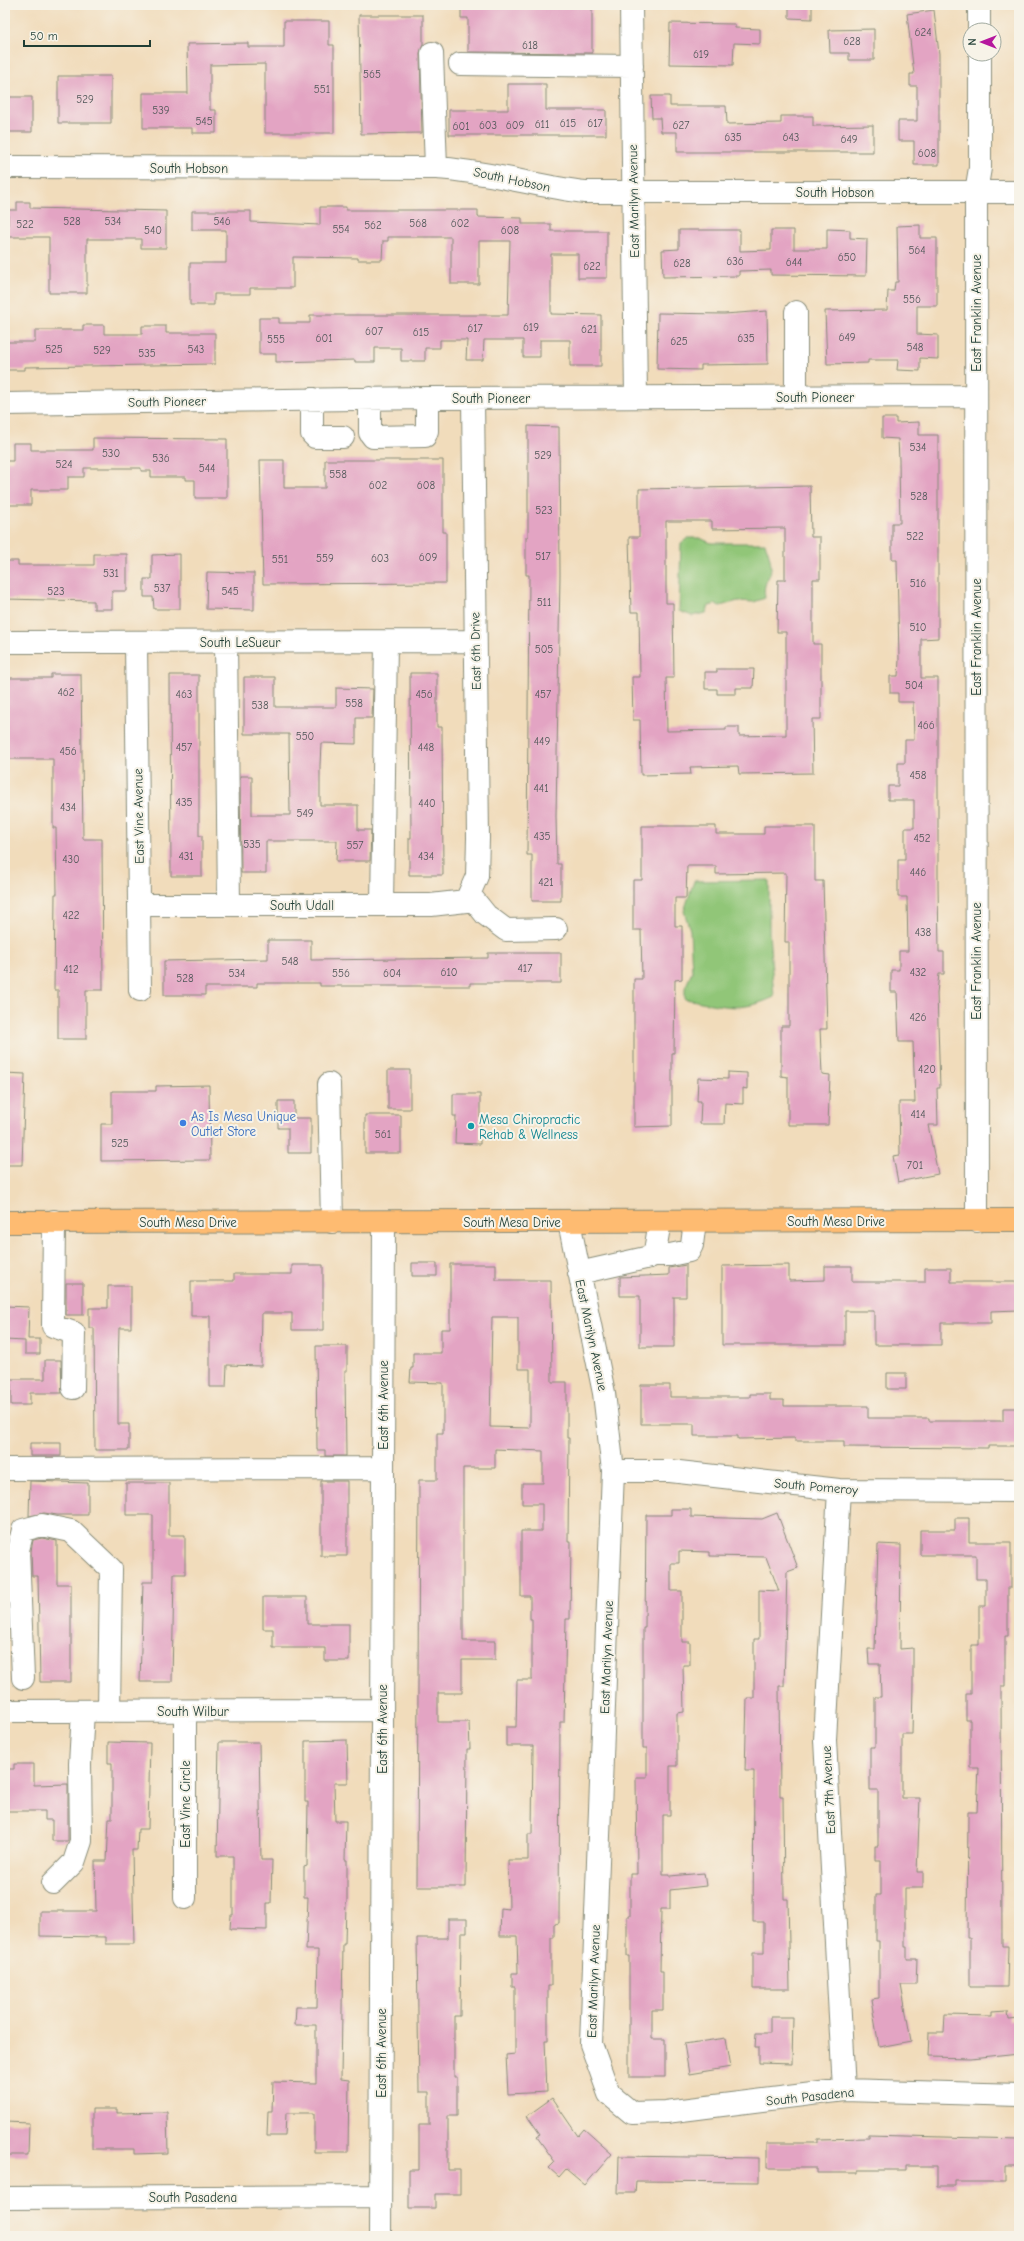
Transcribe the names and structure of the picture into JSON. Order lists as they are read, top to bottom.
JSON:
{
  "streets": {
    "main road": ["South Mesa Drive"],
    "street": [
      "South Hobson",
      "East Marilyn Avenue",
      "East Franklin Avenue",
      "South Pioneer",
      "South LeSueur",
      "East 6th Drive",
      "East Vine Avenue",
      "South Udall",
      "East 6th Avenue",
      "South Pomeroy",
      "South Wilbur",
      "East 7th Avenue",
      "East Vine Circle",
      "South Pasadena"
    ]
  },
  "crossings": [
    ["South Hobson", "East Marilyn Avenue"],
    ["South Hobson", "East Franklin Avenue"],
    ["East Marilyn Avenue", "South Pioneer"],
    ["East Marilyn Avenue", "South Mesa Drive"],
    ["East Marilyn Avenue", "South Pomeroy"],
    ["East Marilyn Avenue", "South Pasadena"],
    ["East Franklin Avenue", "South Pioneer"],
    ["East Franklin Avenue", "South Mesa Drive"],
    ["South Pioneer", "East 6th Drive"],
    ["South LeSueur", "East 6th Drive"],
    ["South LeSueur", "East Vine Avenue"],
    ["East 6th Drive", "South Udall"],
    ["East Vine Avenue", "South Udall"],
    ["South Mesa Drive", "East 6th Avenue"],
    ["East 6th Avenue", "South Wilbur"],
    ["East 6th Avenue", "South Pasadena"],
    ["South Pomeroy", "East 7th Avenue"],
    ["South Wilbur", "East Vine Circle"],
    ["East 7th Avenue", "South Pasadena"]
  ],
  "places": ["As Is Mesa Unique Outlet Store", "Mesa Chiropractic Rehab & Wellness"],
  "house_numbers": [
    "624",
    "628",
    "618",
    "619",
    "565",
    "551",
    "529",
    "539",
    "545",
    "615",
    "617",
    "611",
    "603",
    "609",
    "627",
    "601",
    "635",
    "643",
    "649",
    "608",
    "528",
    "534",
    "546",
    "568",
    "602",
    "522",
    "562",
    "554",
    "540",
    "608",
    "564",
    "650",
    "636",
    "644",
    "628",
    "622",
    "556",
    "619",
    "617",
    "621",
    "607",
    "615",
    "649",
    "601",
    "635",
    "555",
    "625",
    "548",
    "525",
    "543",
    "529",
    "535",
    "534",
    "530",
    "529",
    "536",
    "524",
    "544",
    "558",
    "602",
    "608",
    "528",
    "523",
    "522",
    "517",
    "609",
    "559",
    "603",
    "551",
    "531",
    "516",
    "537",
    "523",
    "545",
    "511",
    "510",
    "505",
    "504",
    "462",
    "463",
    "456",
    "457",
    "558",
    "538",
    "466",
    "550",
    "449",
    "457",
    "448",
    "456",
    "458",
    "441",
    "435",
    "440",
    "434",
    "549",
    "435",
    "452",
    "535",
    "557",
    "431",
    "434",
    "430",
    "446",
    "421",
    "422",
    "438",
    "548",
    "417",
    "412",
    "610",
    "432",
    "534",
    "556",
    "604",
    "528",
    "426",
    "420",
    "414",
    "561",
    "525",
    "701"
  ],
  "scale_bar": "50 m",
  "north": "left"
}
